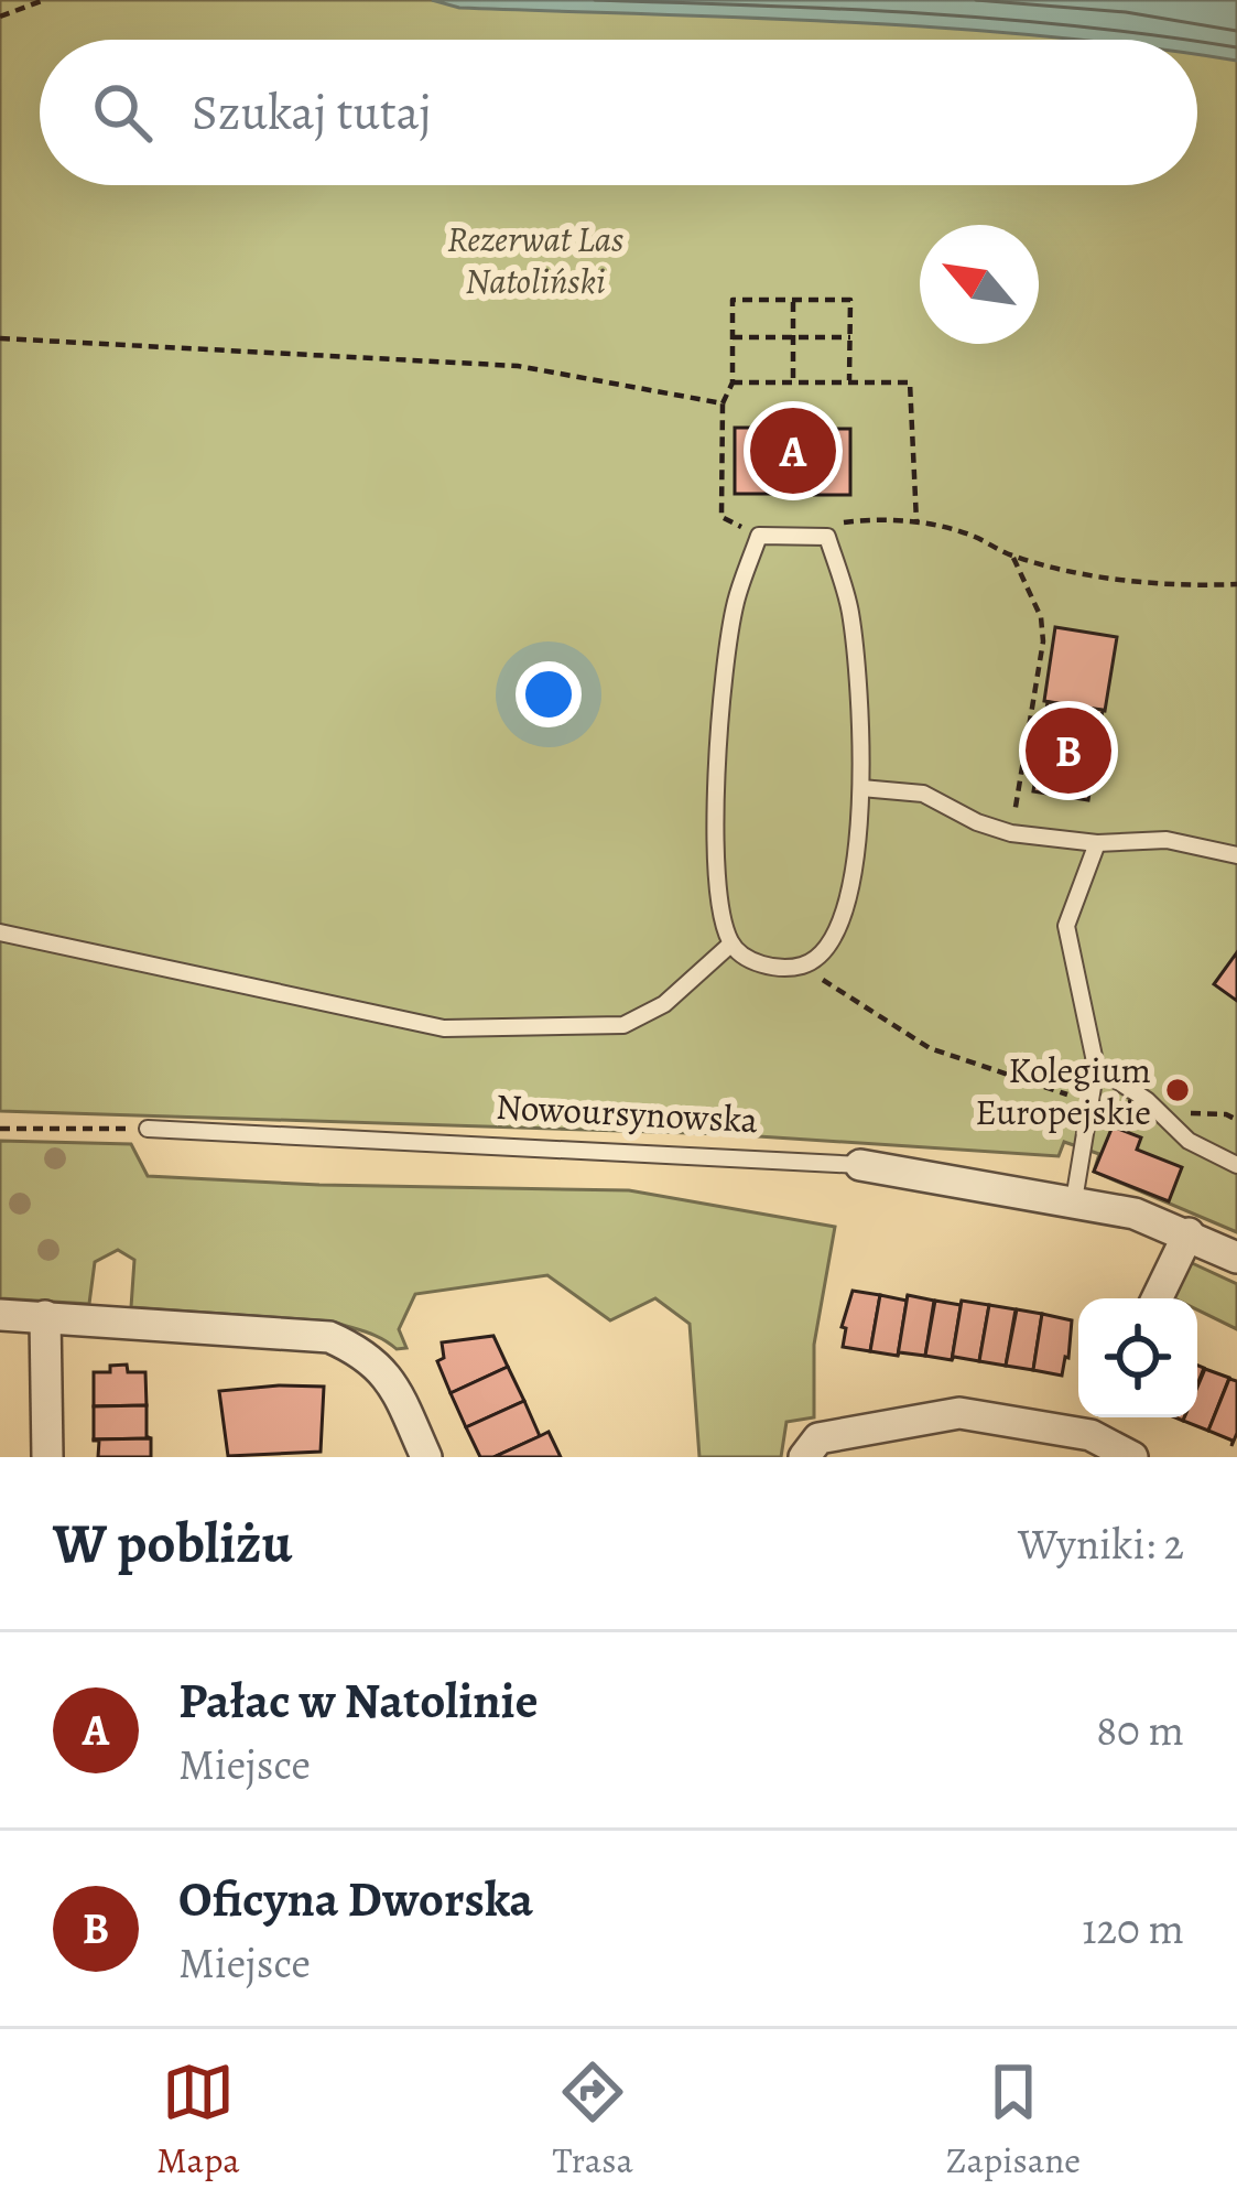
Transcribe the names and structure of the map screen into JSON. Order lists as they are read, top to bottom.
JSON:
{
  "streets": {
    "street": ["Nowoursynowska"]
  },
  "parks": ["Rezerwat Las Natoliński"],
  "places": ["Kolegium Europejskie"],
  "north": "top left",
  "page": {
    "search": "Szukaj tutaj",
    "pins": ["A", "B"],
    "heading": ["W pobliżu", "Wyniki: 2"],
    "list": [
      {
        "mark": "A",
        "name": "Pałac w Natolinie",
        "note": "Miejsce",
        "value": "80 m"
      },
      {
        "mark": "B",
        "name": "Oficyna Dworska",
        "note": "Miejsce",
        "value": "120 m"
      }
    ],
    "nav": ["Mapa", "Trasa", "Zapisane"]
  }
}
